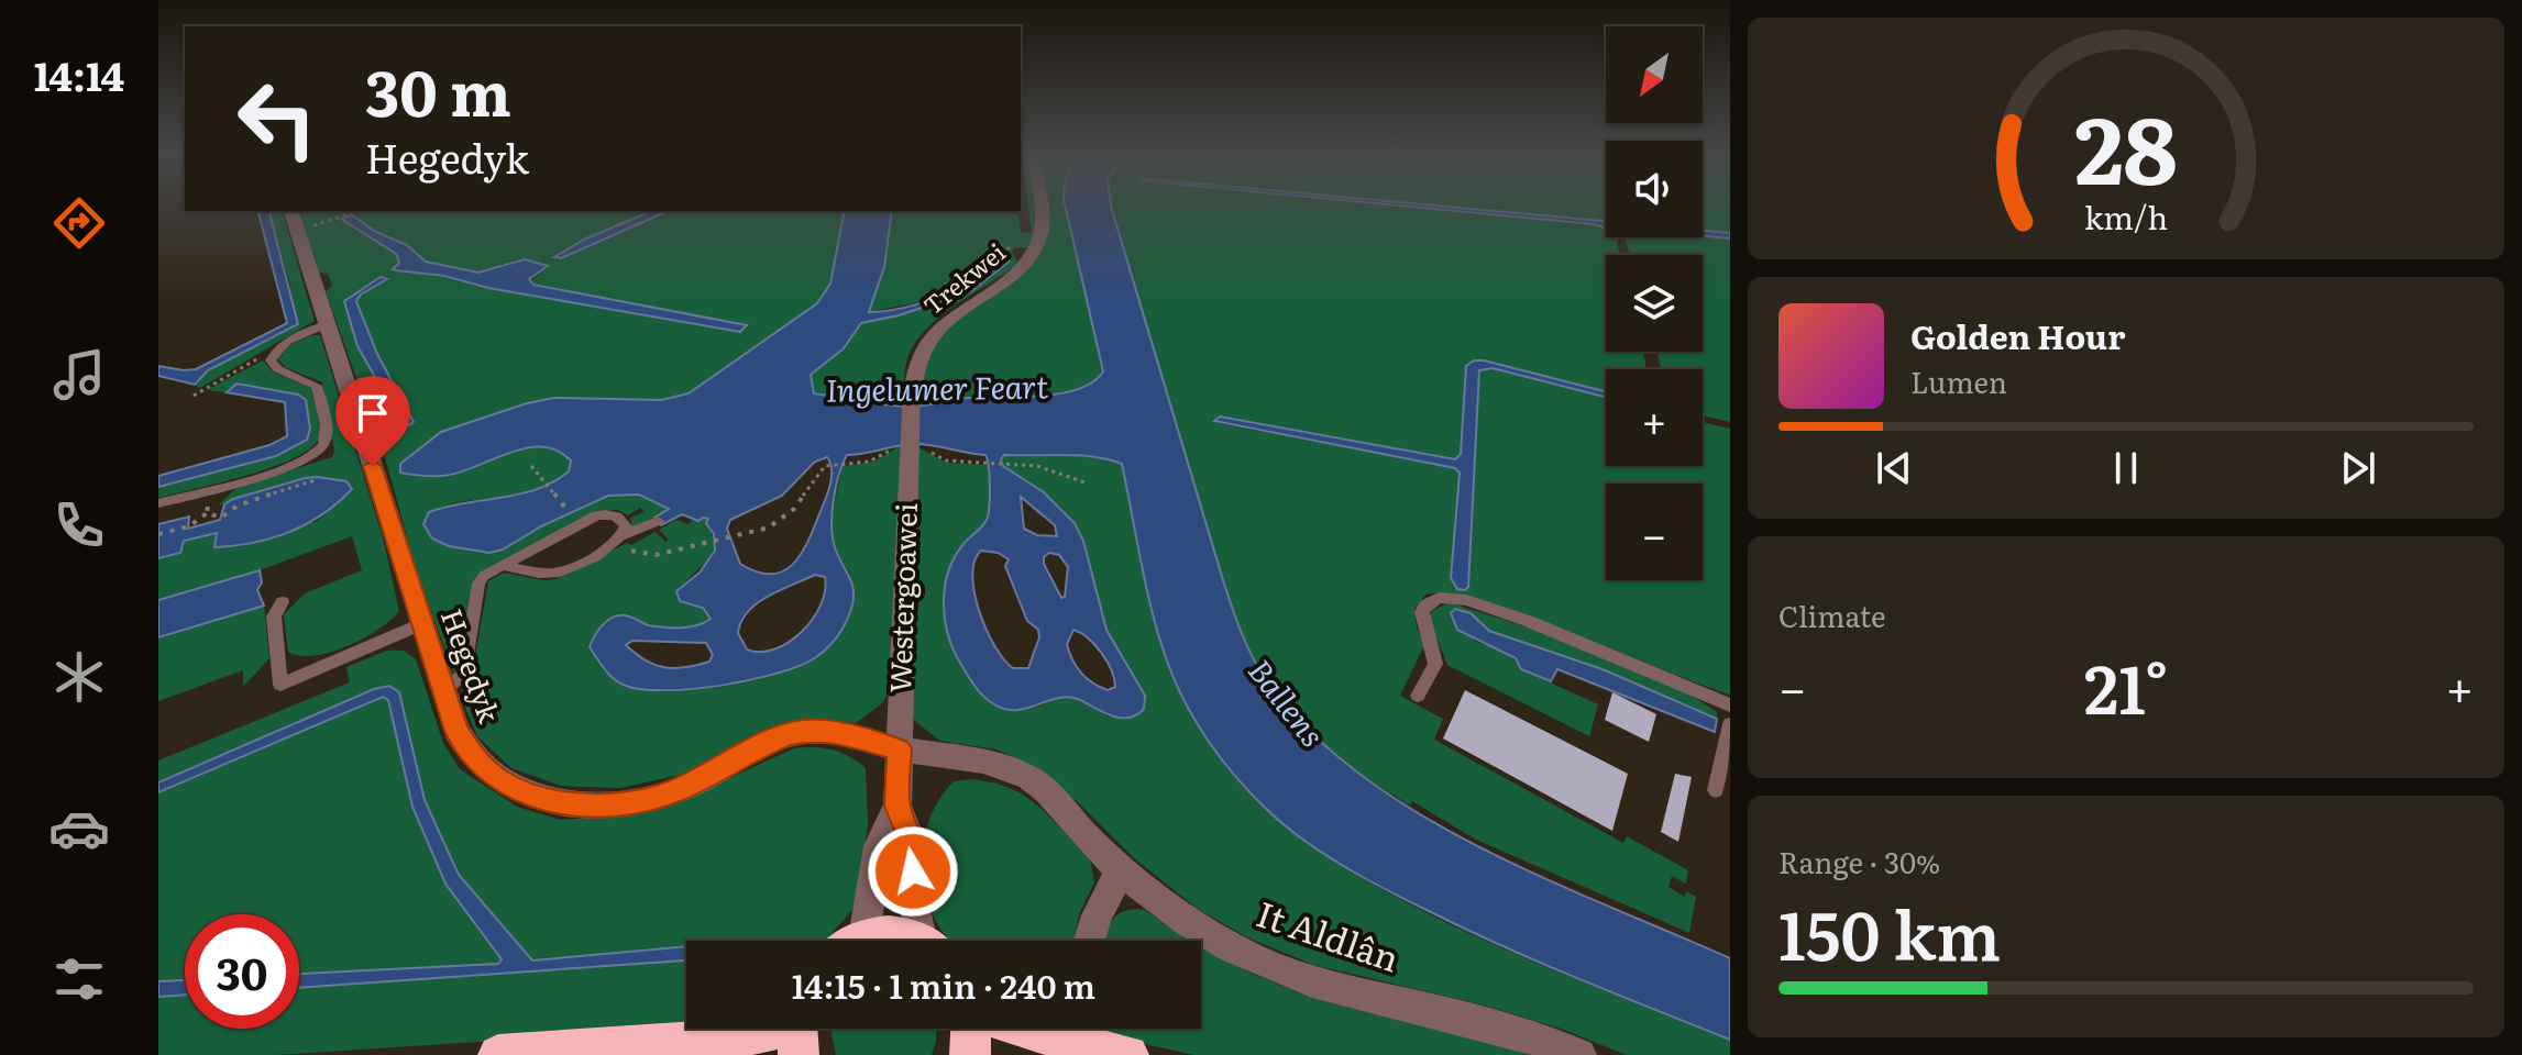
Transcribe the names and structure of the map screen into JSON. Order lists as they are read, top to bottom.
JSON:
{
  "streets": {
    "street": [
      "Trekwei",
      "Westergoawei",
      "Hegedyk",
      "It Aldlân"
    ]
  },
  "crossings": [
    ["Trekwei", "Westergoawei"],
    ["Westergoawei", "Hegedyk"],
    ["Westergoawei", "It Aldlân"],
    ["Hegedyk", "It Aldlân"]
  ],
  "water": ["Ingelumer Feart", "Ballens"],
  "north": "bottom left",
  "page": {
    "tabs": "14:14",
    "map_buttons": ["+", "−"],
    "turn": ["30 m", "Hegedyk"],
    "song": ["Golden Hour", "Lumen"],
    "tile": [
      "Climate",
      ["Range · 30%", "150 km"]
    ],
    "heat": ["−", "21°", "+"],
    "limit": "30",
    "trip": "14:15 · 1 min · 240 m",
    "gauge": ["28", "km/h"]
  }
}
